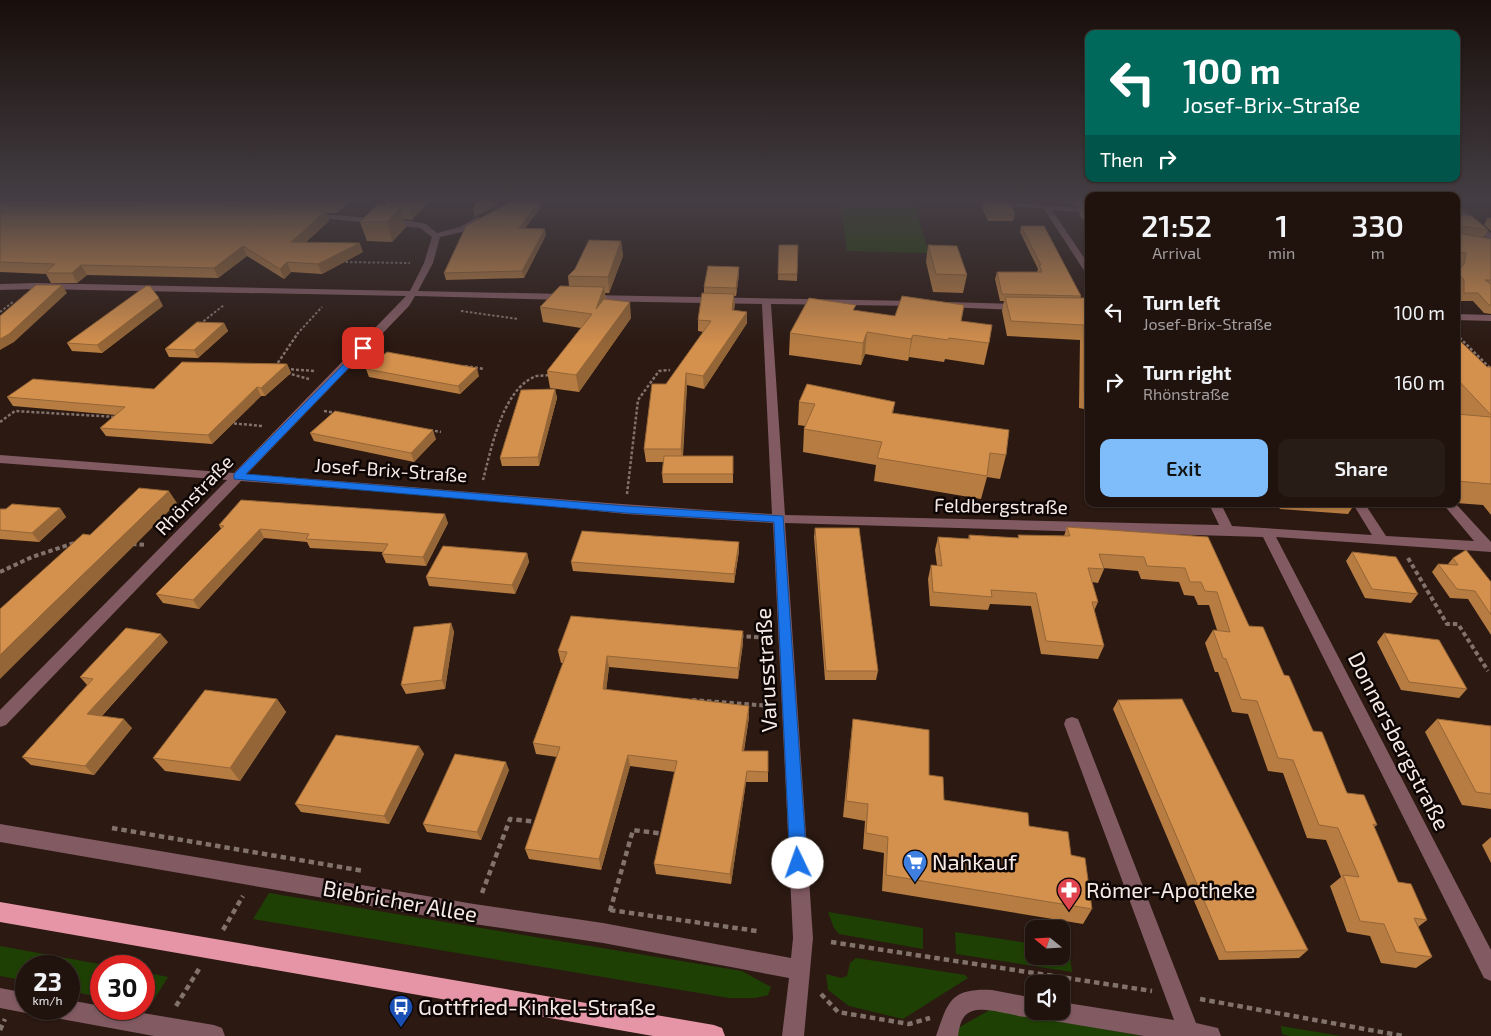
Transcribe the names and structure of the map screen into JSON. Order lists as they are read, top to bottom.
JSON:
{
  "streets": {
    "street": [
      "Josef-Brix-Straße",
      "Rhönstraße",
      "Feldbergstraße",
      "Varusstraße",
      "Donnersbergstraße",
      "Biebricher Allee"
    ]
  },
  "crossings": [
    ["Josef-Brix-Straße", "Rhönstraße"],
    ["Josef-Brix-Straße", "Feldbergstraße"],
    ["Josef-Brix-Straße", "Varusstraße"],
    ["Feldbergstraße", "Varusstraße"],
    ["Feldbergstraße", "Donnersbergstraße"],
    ["Varusstraße", "Biebricher Allee"]
  ],
  "places": {
    "supermarket": ["Nahkauf"],
    "pharmacy": ["Römer-Apotheke"],
    "bus stop": ["Gottfried-Kinkel-Straße"]
  },
  "north": "left",
  "page": {
    "turn": ["100 m", "Josef-Brix-Straße"],
    "then": "Then",
    "eta": [
      "21:52",
      "Arrival",
      "1",
      "min",
      "330",
      "m"
    ],
    "list": [
      {
        "name": "Turn left",
        "note": "Josef-Brix-Straße",
        "value": "100 m"
      },
      {
        "name": "Turn right",
        "note": "Rhönstraße",
        "value": "160 m"
      }
    ],
    "buttons": ["Exit", "Share"],
    "speed": "23 km/h",
    "limit": "30"
  }
}
